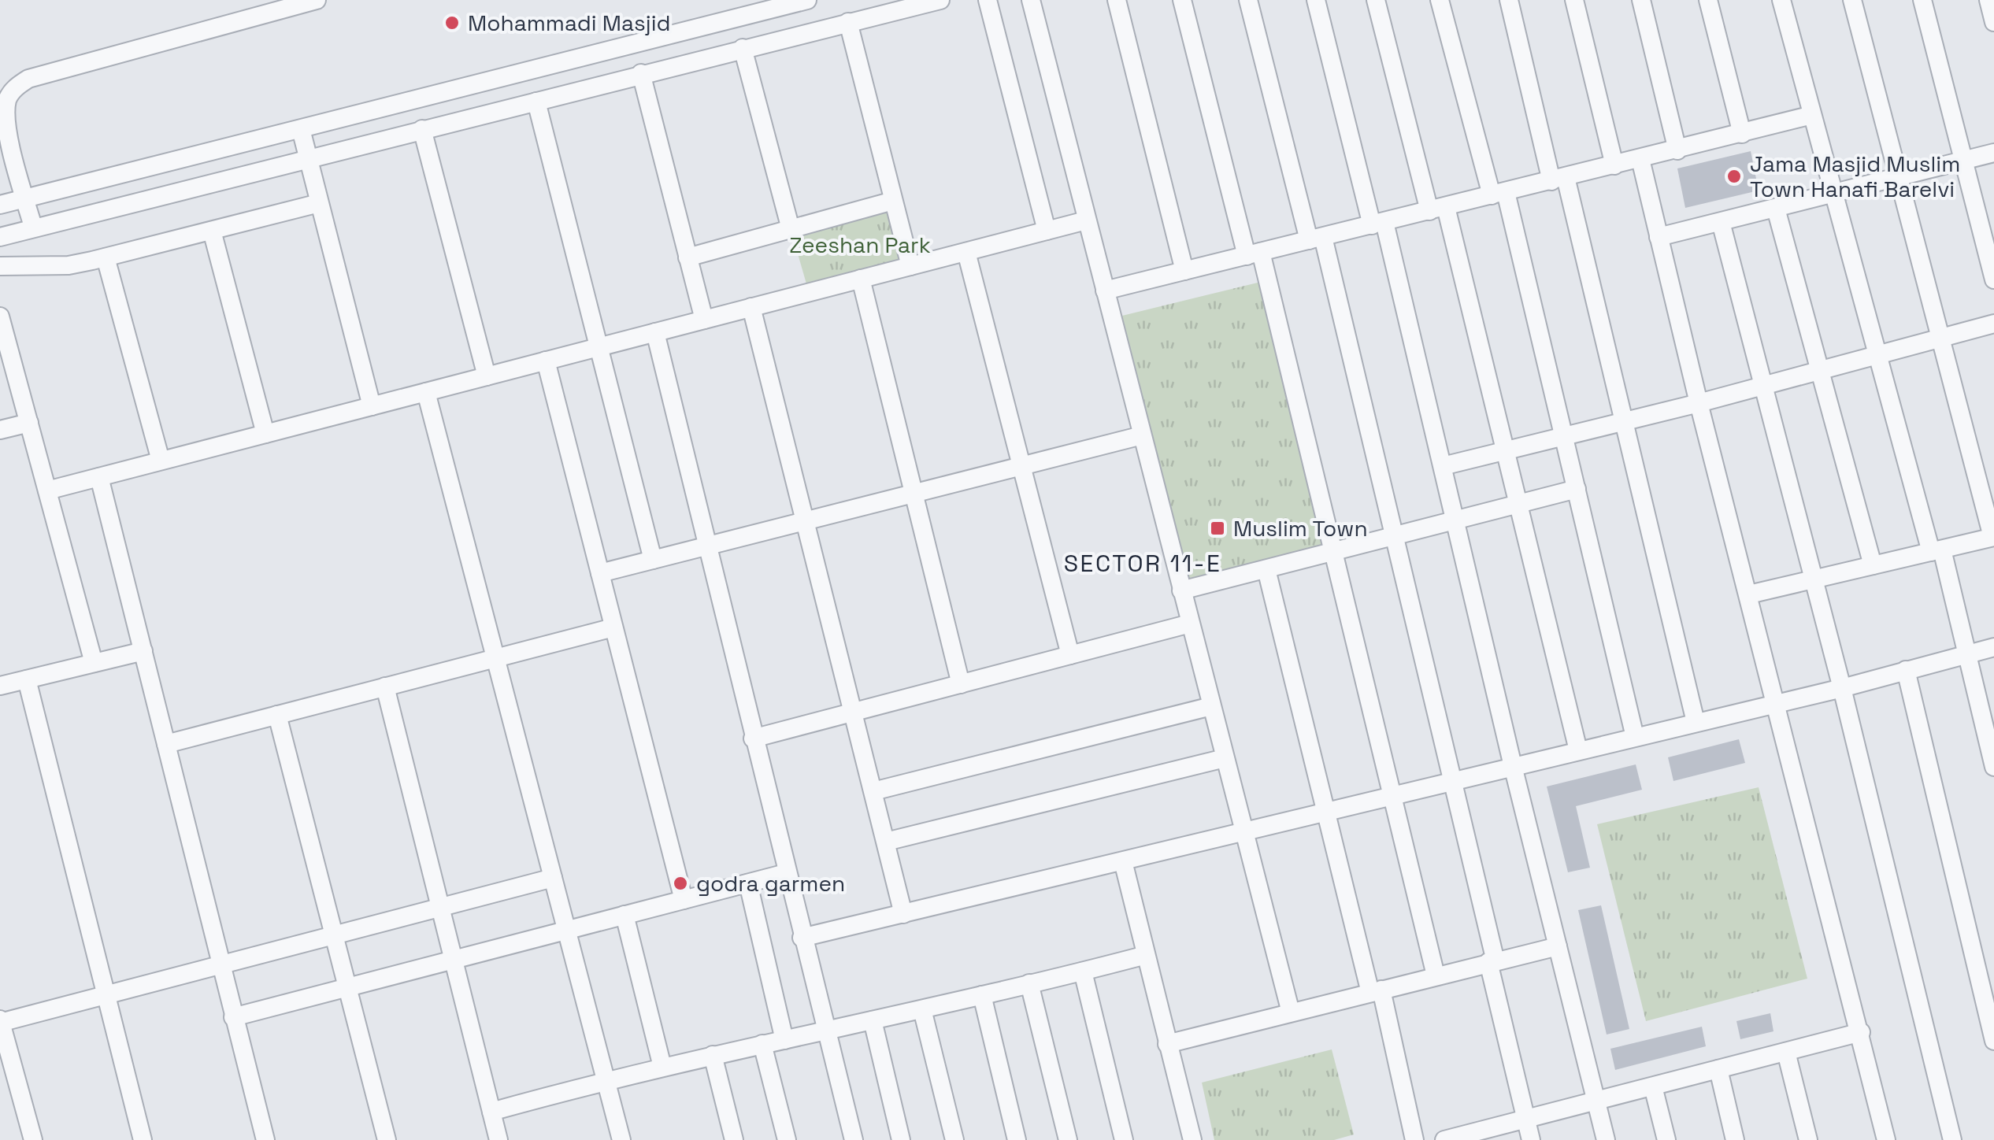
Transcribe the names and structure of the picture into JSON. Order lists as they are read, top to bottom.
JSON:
{
  "districts": ["SECTOR 11-E"],
  "parks": ["Zeeshan Park"],
  "places": {
    "other": ["Mohammadi Masjid", "Jama Masjid Muslim Town Hanafi Barelvi", "godra garmen"],
    "transit": ["Muslim Town"]
  }
}
